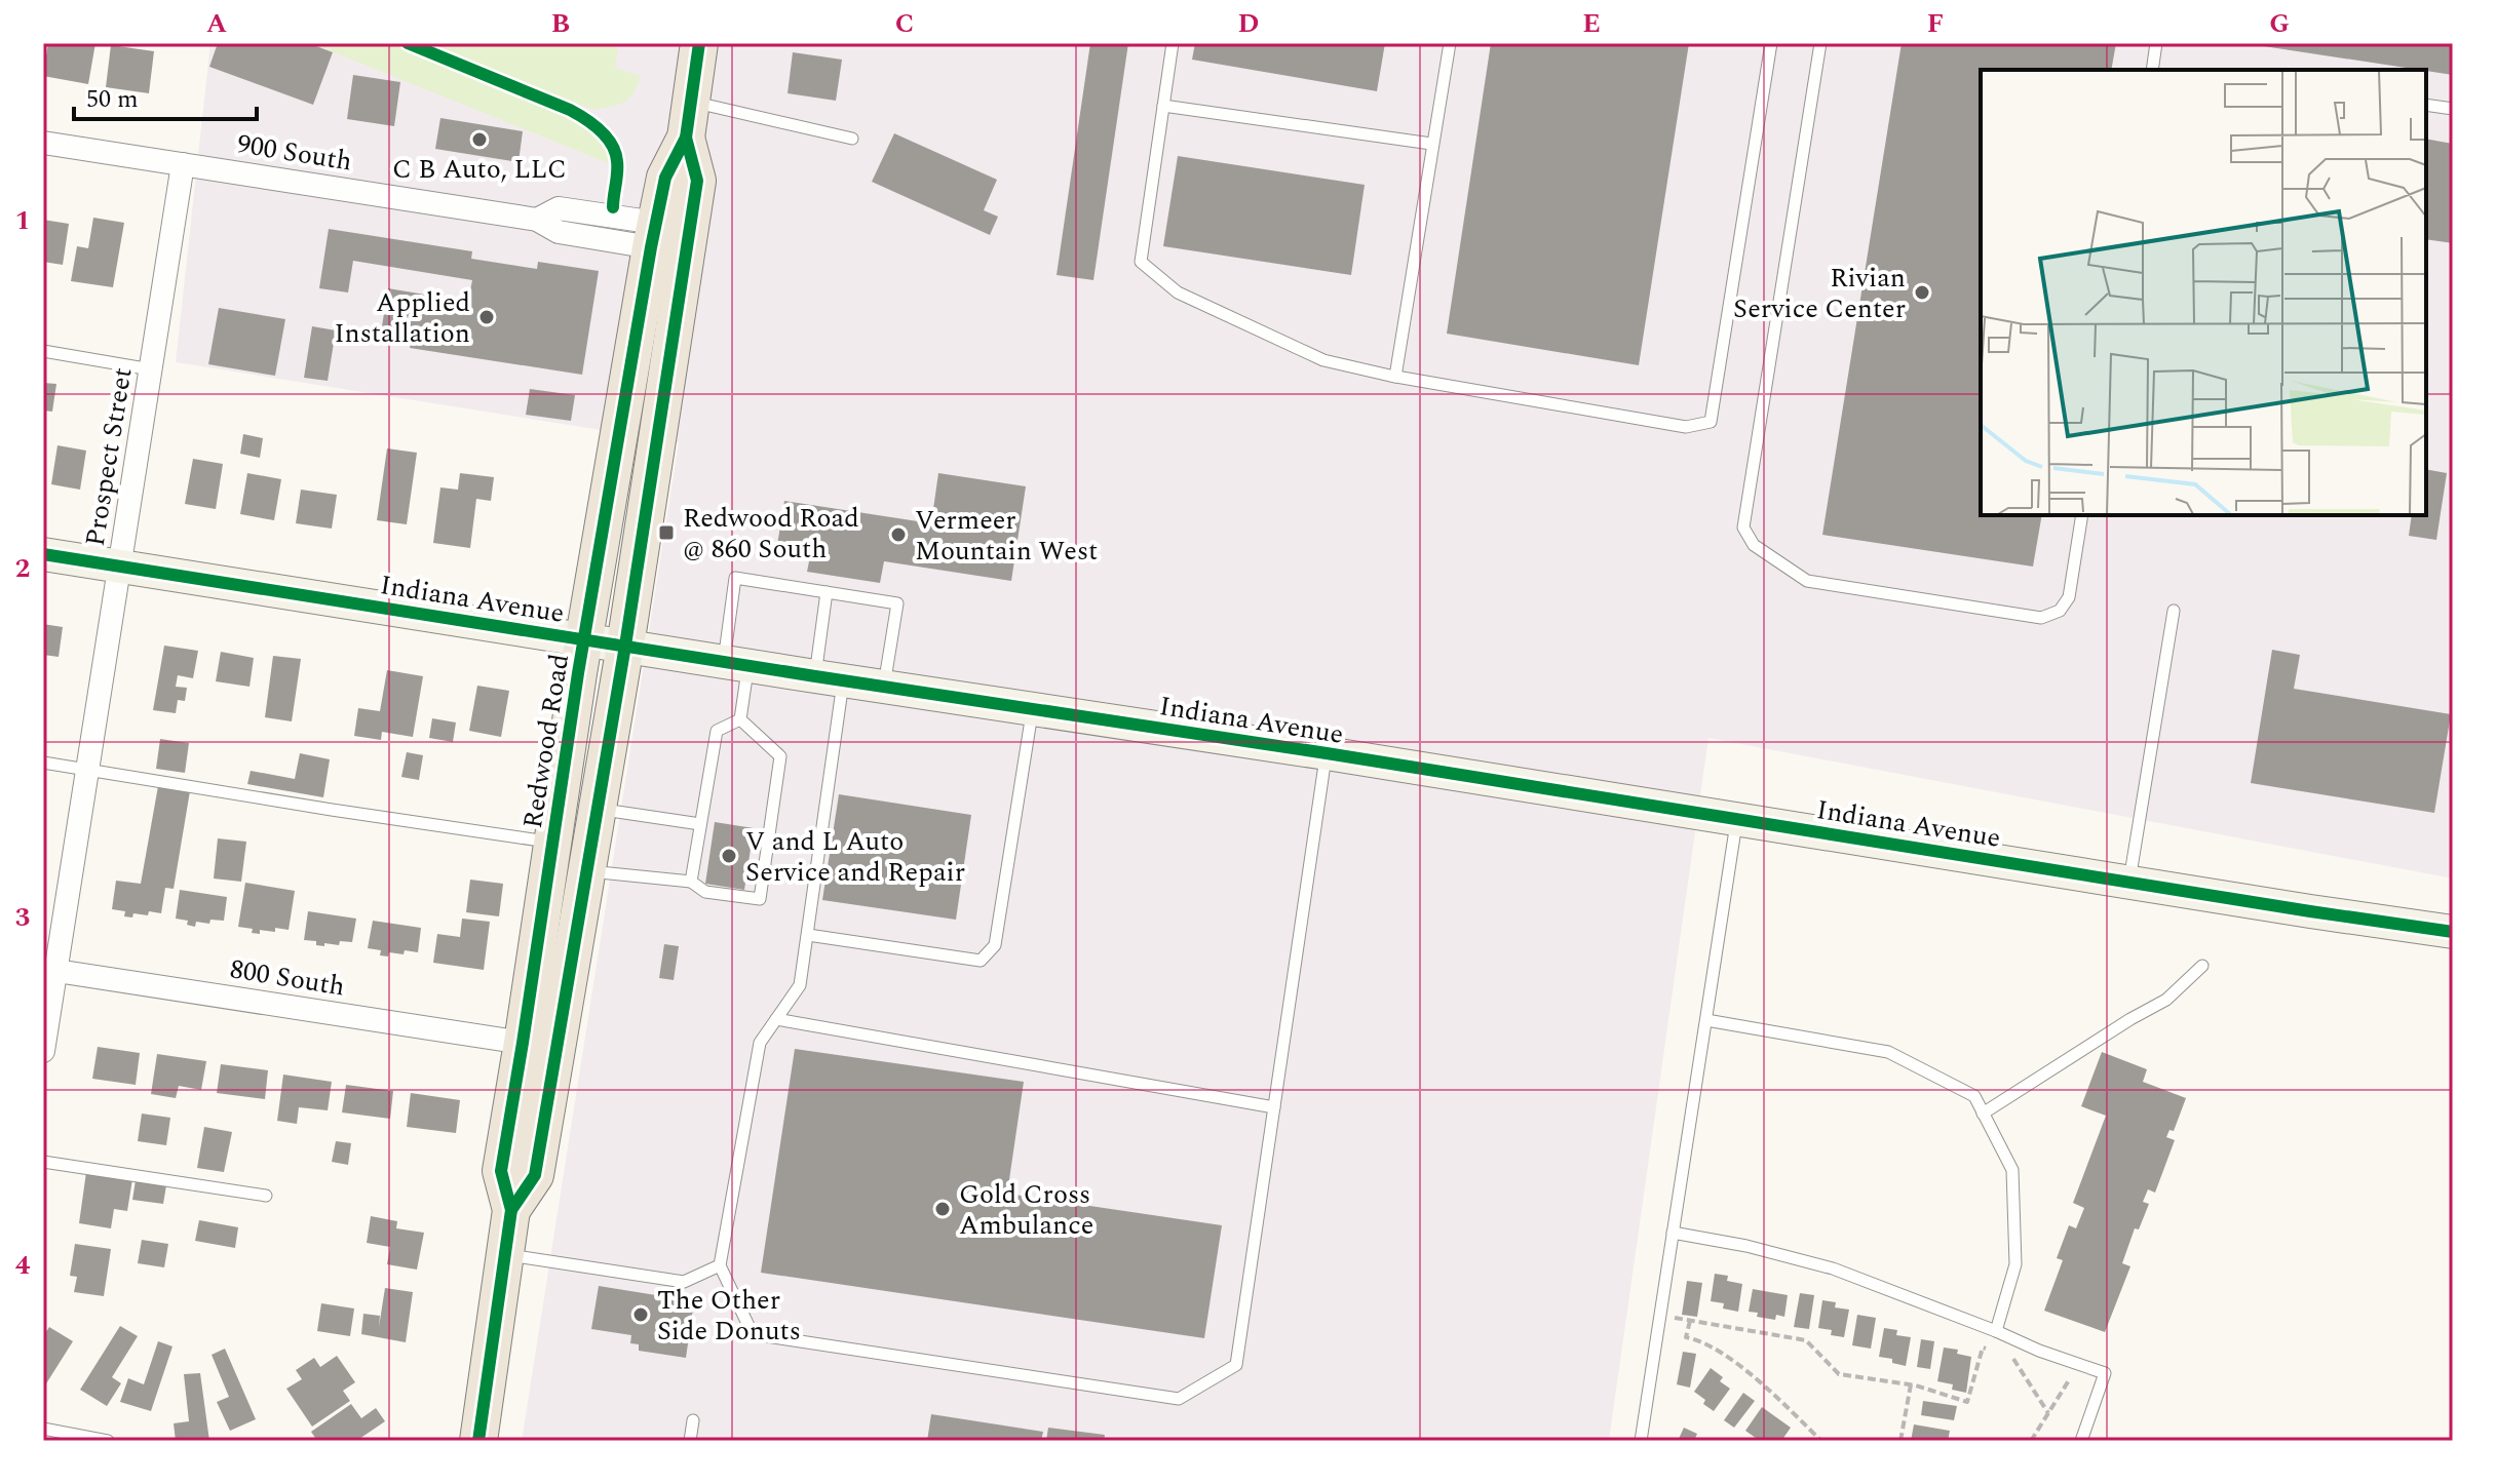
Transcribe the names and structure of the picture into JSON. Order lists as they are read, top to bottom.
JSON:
{
  "streets": {
    "main road": ["Redwood Road"],
    "street": [
      "900 South",
      "Prospect Street",
      "Indiana Avenue",
      "800 South"
    ]
  },
  "crossings": [
    ["900 South", "Prospect Street"],
    ["900 South", "Redwood Road"],
    ["Prospect Street", "Indiana Avenue"],
    ["Prospect Street", "800 South"],
    ["Indiana Avenue", "Redwood Road"],
    ["Redwood Road", "800 South"]
  ],
  "places": {
    "other": [
      "C B Auto, LLC",
      "Rivian Service Center",
      "Applied Installation",
      "Vermeer Mountain West",
      "V and L Auto Service and Repair",
      "Gold Cross Ambulance",
      "The Other Side Donuts"
    ],
    "transit": ["Redwood Road @ 860 South"]
  },
  "scale_bar": "50 m",
  "grid": {
    "columns": [
      "A",
      "B",
      "C",
      "D",
      "E",
      "F",
      "G"
    ],
    "rows": [
      "1",
      "2",
      "3",
      "4"
    ]
  }
}
